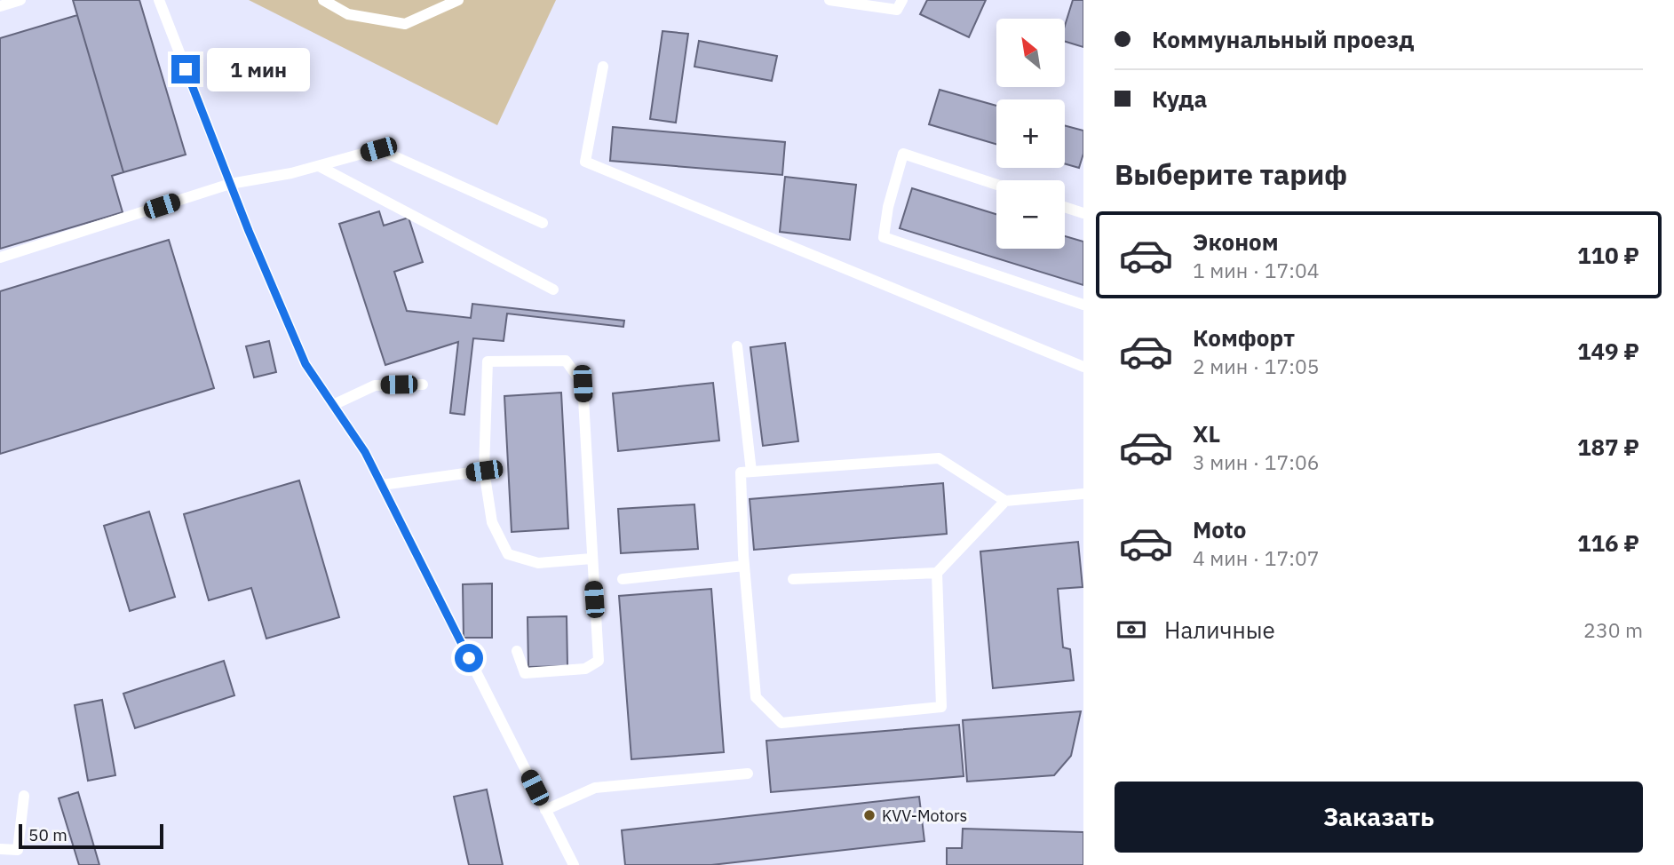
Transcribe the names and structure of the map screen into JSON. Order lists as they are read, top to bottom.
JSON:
{
  "places": ["KVV-Motors"],
  "scale_bar": "50 m",
  "north": "top left",
  "page": {
    "banner": ["Коммунальный проезд", "Куда"],
    "map_buttons": ["+", "−"],
    "bubble": "1 мин",
    "heading": "Выберите тариф",
    "list": [
      {
        "name": "Эконом",
        "note": "1 мин · 17:04",
        "value": "110 ₽"
      },
      {
        "name": "Комфорт",
        "note": "2 мин · 17:05",
        "value": "149 ₽"
      },
      {
        "name": "XL",
        "note": "3 мин · 17:06",
        "value": "187 ₽"
      },
      {
        "name": "Moto",
        "note": "4 мин · 17:07",
        "value": "116 ₽"
      }
    ],
    "pay": ["Наличные", "230 m"],
    "buttons": "Заказать",
    "scale": "50 m"
  }
}
